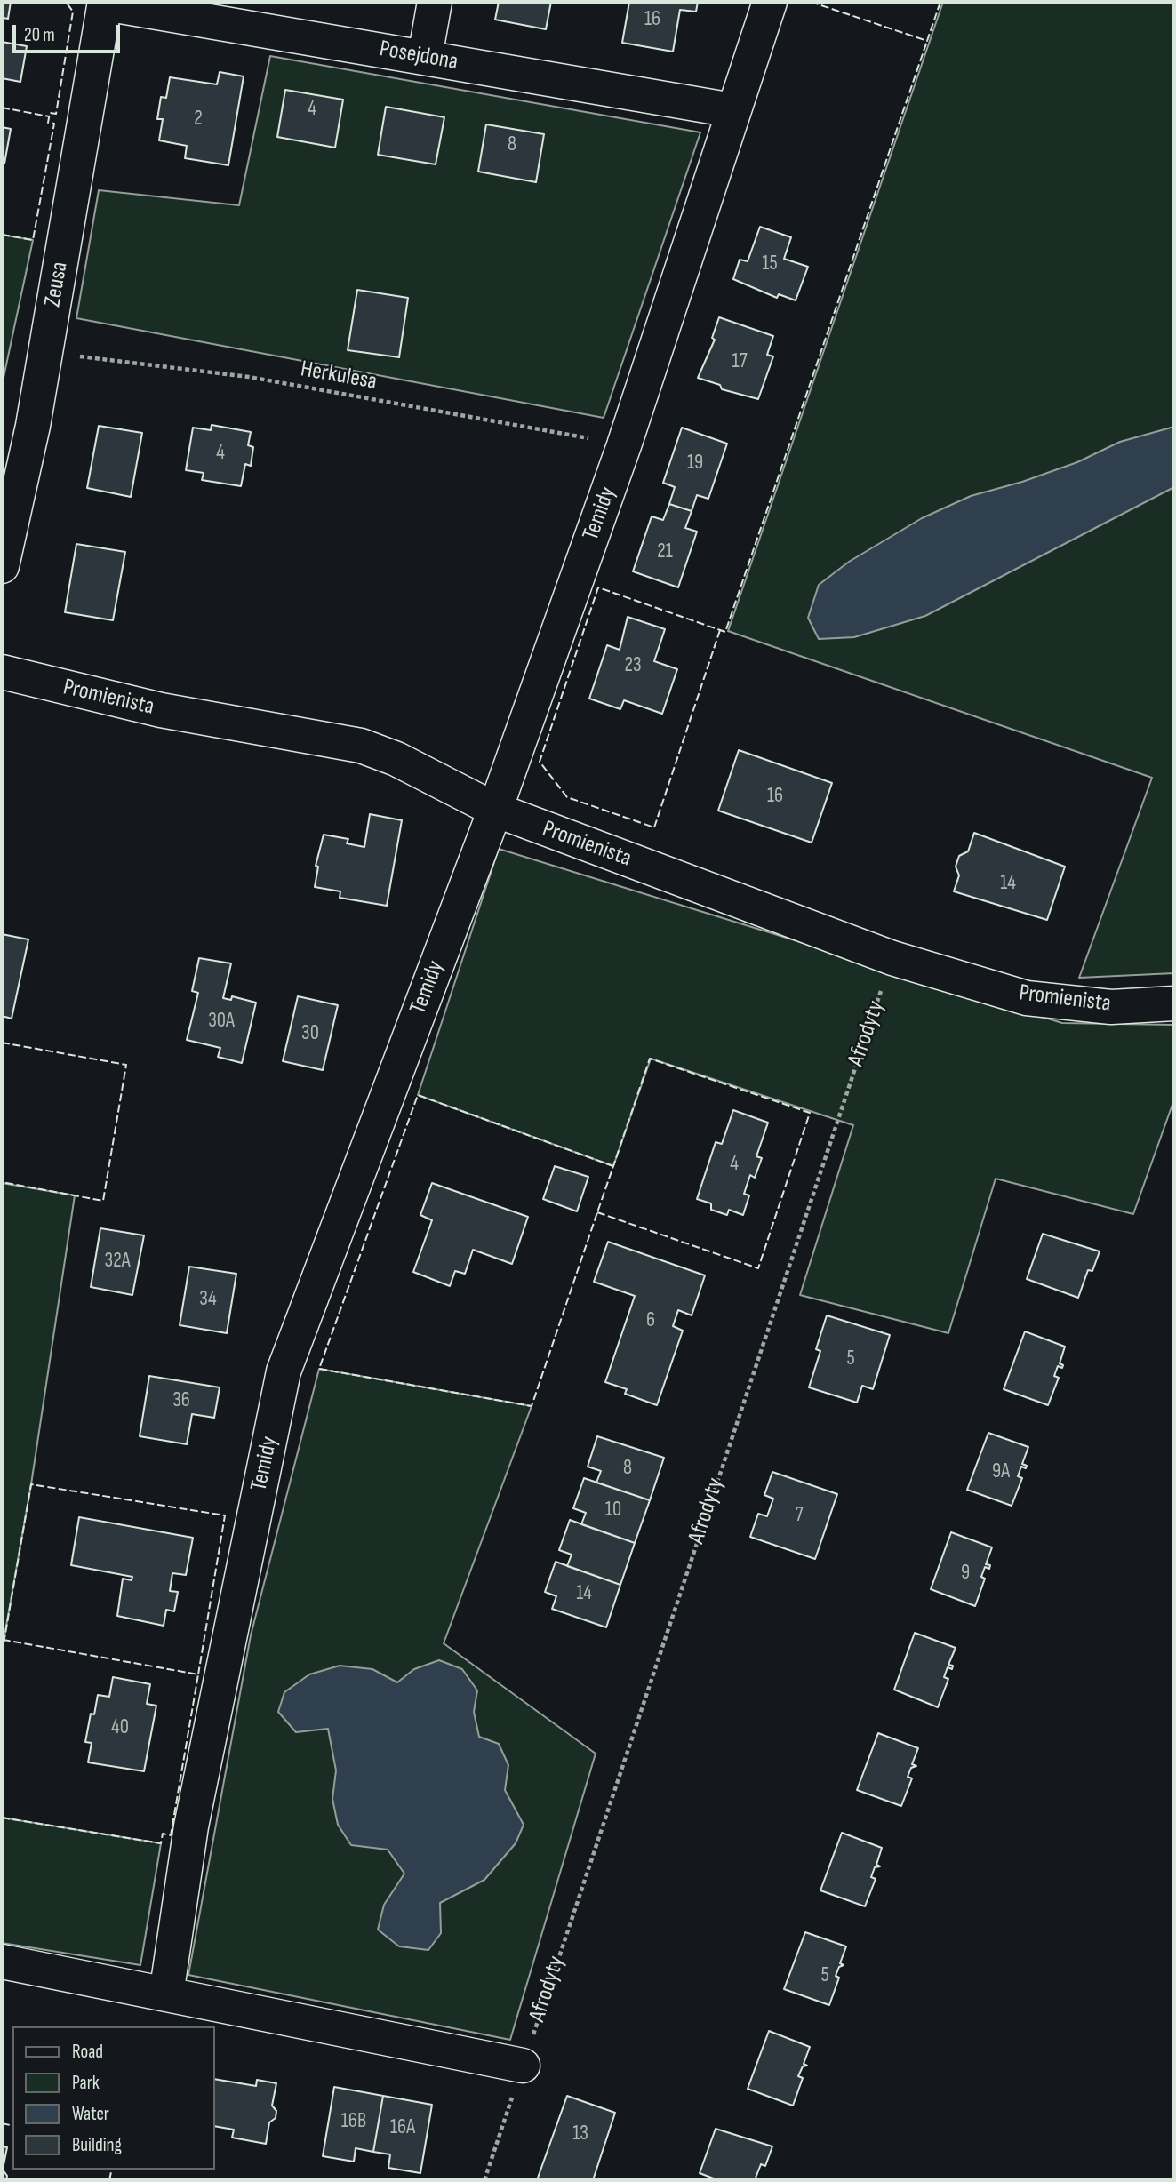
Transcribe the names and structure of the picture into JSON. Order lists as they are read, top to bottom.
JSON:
{
  "streets": {
    "street": [
      "Posejdona",
      "Zeusa",
      "Temidy",
      "Promienista"
    ],
    "path": ["Herkulesa", "Afrodyty"]
  },
  "crossings": [
    ["Posejdona", "Zeusa"],
    ["Posejdona", "Temidy"],
    ["Zeusa", "Herkulesa"],
    ["Herkulesa", "Temidy"],
    ["Temidy", "Promienista"],
    ["Promienista", "Afrodyty"]
  ],
  "house_numbers": [
    "16",
    "4",
    "2",
    "8",
    "15",
    "17",
    "4",
    "19",
    "21",
    "23",
    "16",
    "14",
    "30A",
    "30",
    "4",
    "32A",
    "34",
    "6",
    "5",
    "36",
    "8",
    "9A",
    "10",
    "7",
    "9",
    "14",
    "40",
    "5",
    "16B",
    "16A",
    "13"
  ],
  "legend": [
    "Road",
    "Park",
    "Water",
    "Building"
  ],
  "scale_bar": "20 m"
}
